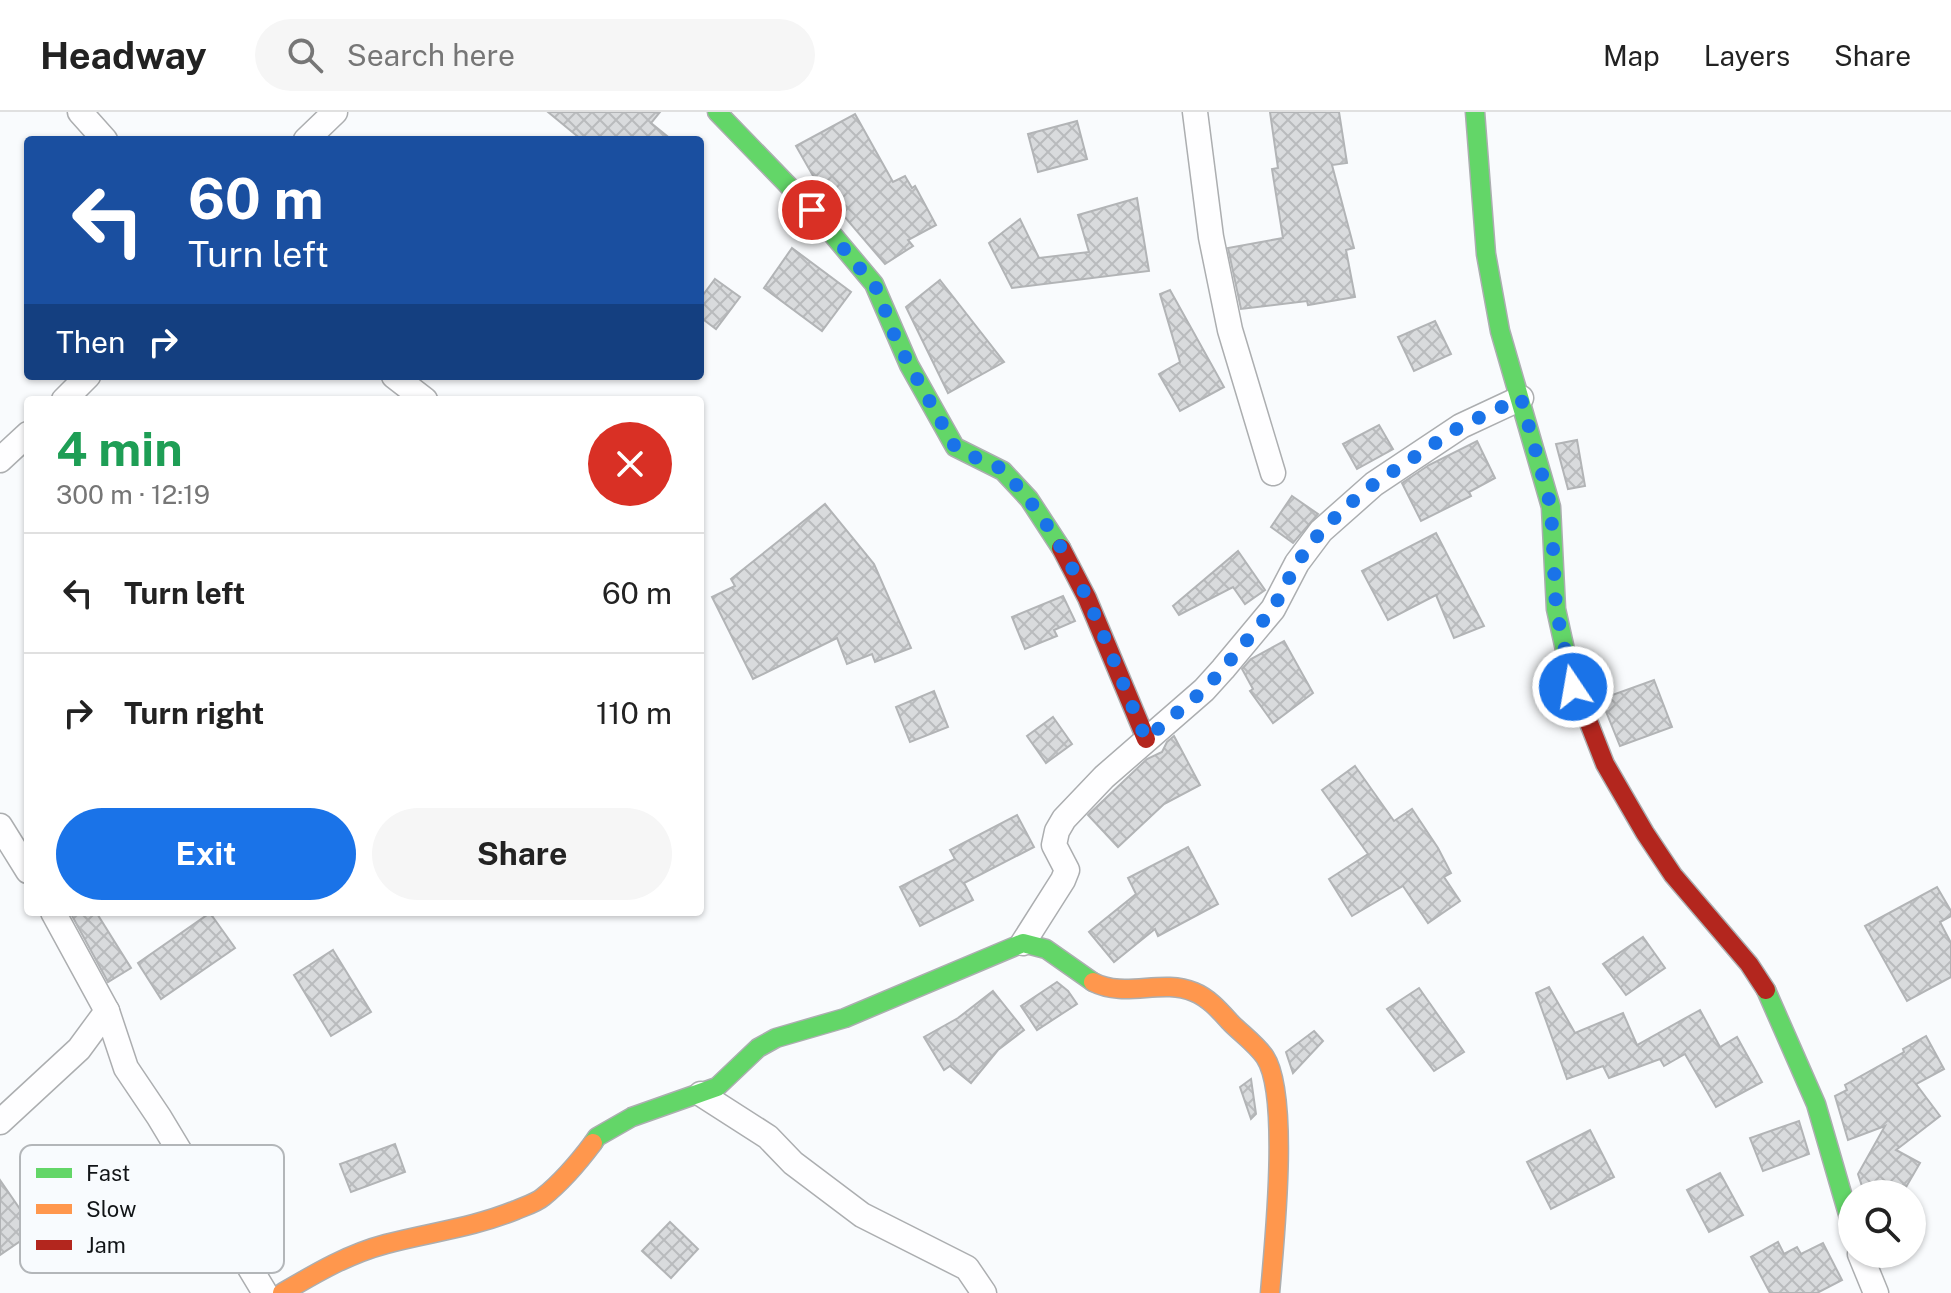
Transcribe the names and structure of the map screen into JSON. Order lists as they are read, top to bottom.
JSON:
{
  "legend": ["Fast", "Slow", "Jam"],
  "page": {
    "header": "Headway",
    "search": "Search here",
    "nav": ["Map", "Layers", "Share"],
    "turn": ["60 m", "Turn left"],
    "then": "Then",
    "heading": ["4 min", "300 m · 12:19"],
    "list": [
      {
        "name": "Turn left",
        "value": "60 m"
      },
      {
        "name": "Turn right",
        "value": "110 m"
      }
    ],
    "buttons": ["Exit", "Share"]
  }
}
